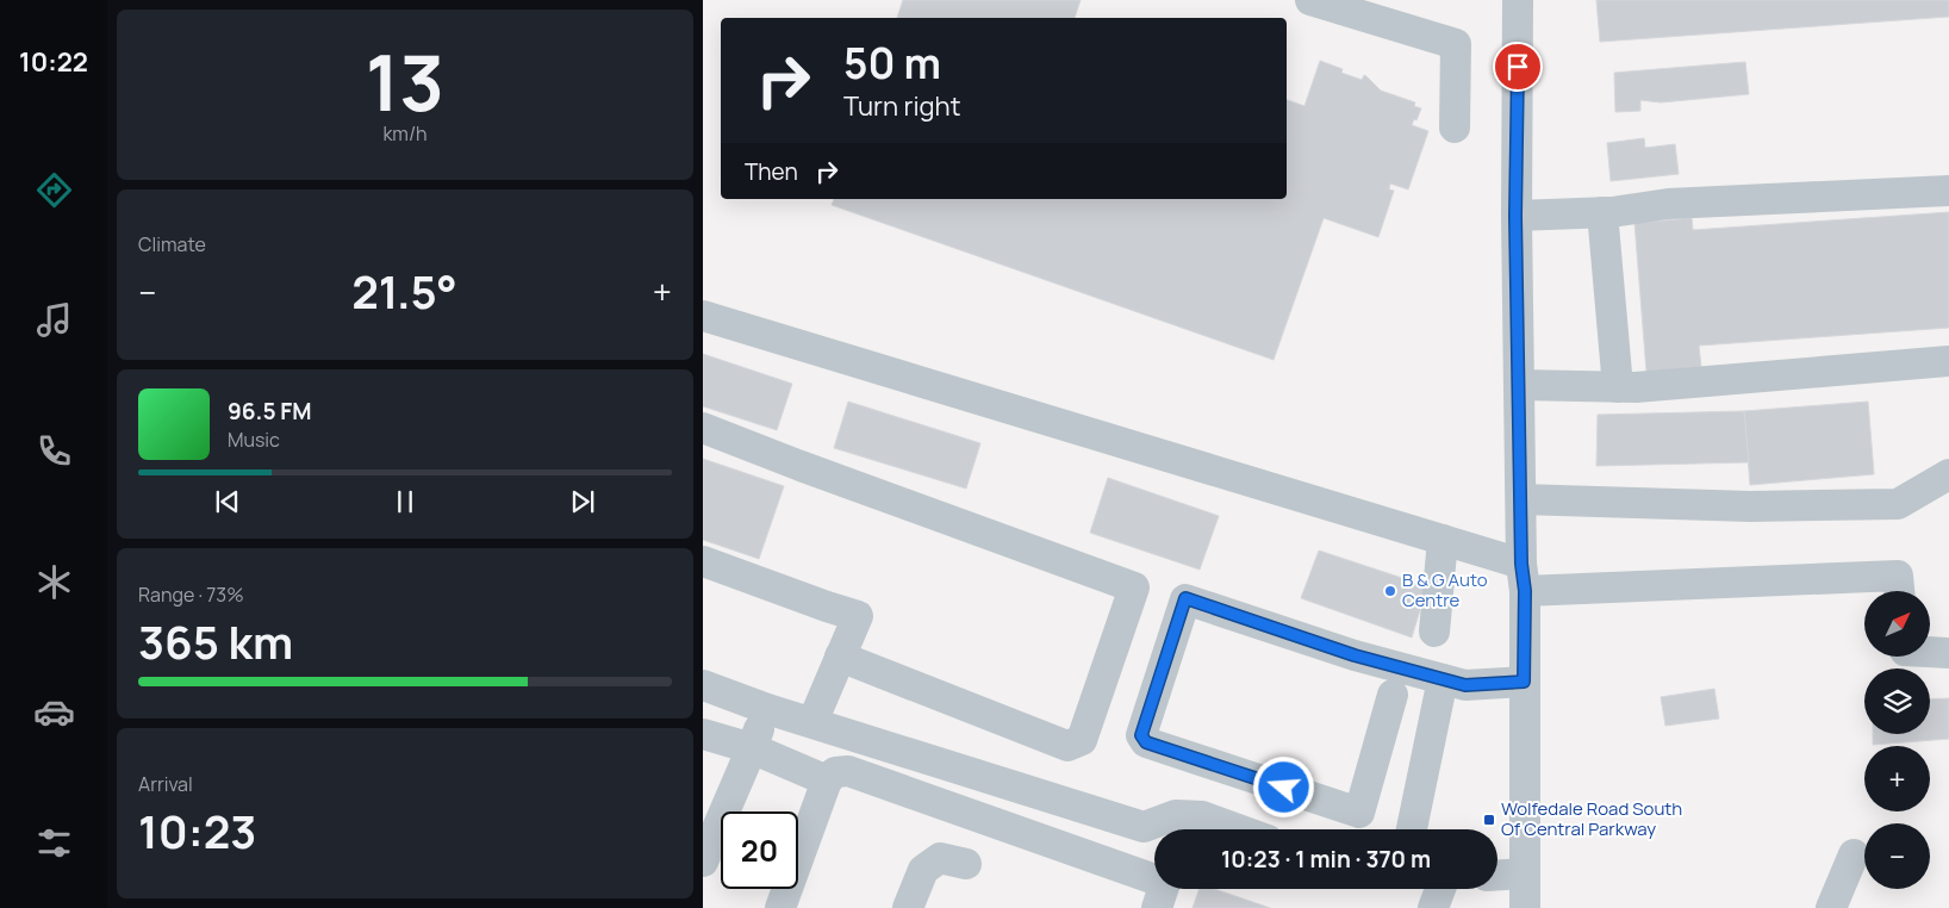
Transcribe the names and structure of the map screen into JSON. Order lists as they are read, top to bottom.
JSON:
{
  "places": {
    "other": ["B & G Auto Centre"],
    "transit": ["Wolfedale Road South Of Central Parkway"]
  },
  "north": "top right",
  "page": {
    "tabs": "10:22",
    "tile": [
      ["13", "km/h"],
      "Climate",
      ["Range · 73%", "365 km"],
      ["Arrival", "10:23"]
    ],
    "turn": ["50 m", "Turn right"],
    "then": "Then",
    "heat": ["−", "21.5°", "+"],
    "song": ["96.5 FM", "Music"],
    "map_buttons": ["+", "−"],
    "limit": "20",
    "trip": "10:23 · 1 min · 370 m"
  }
}
